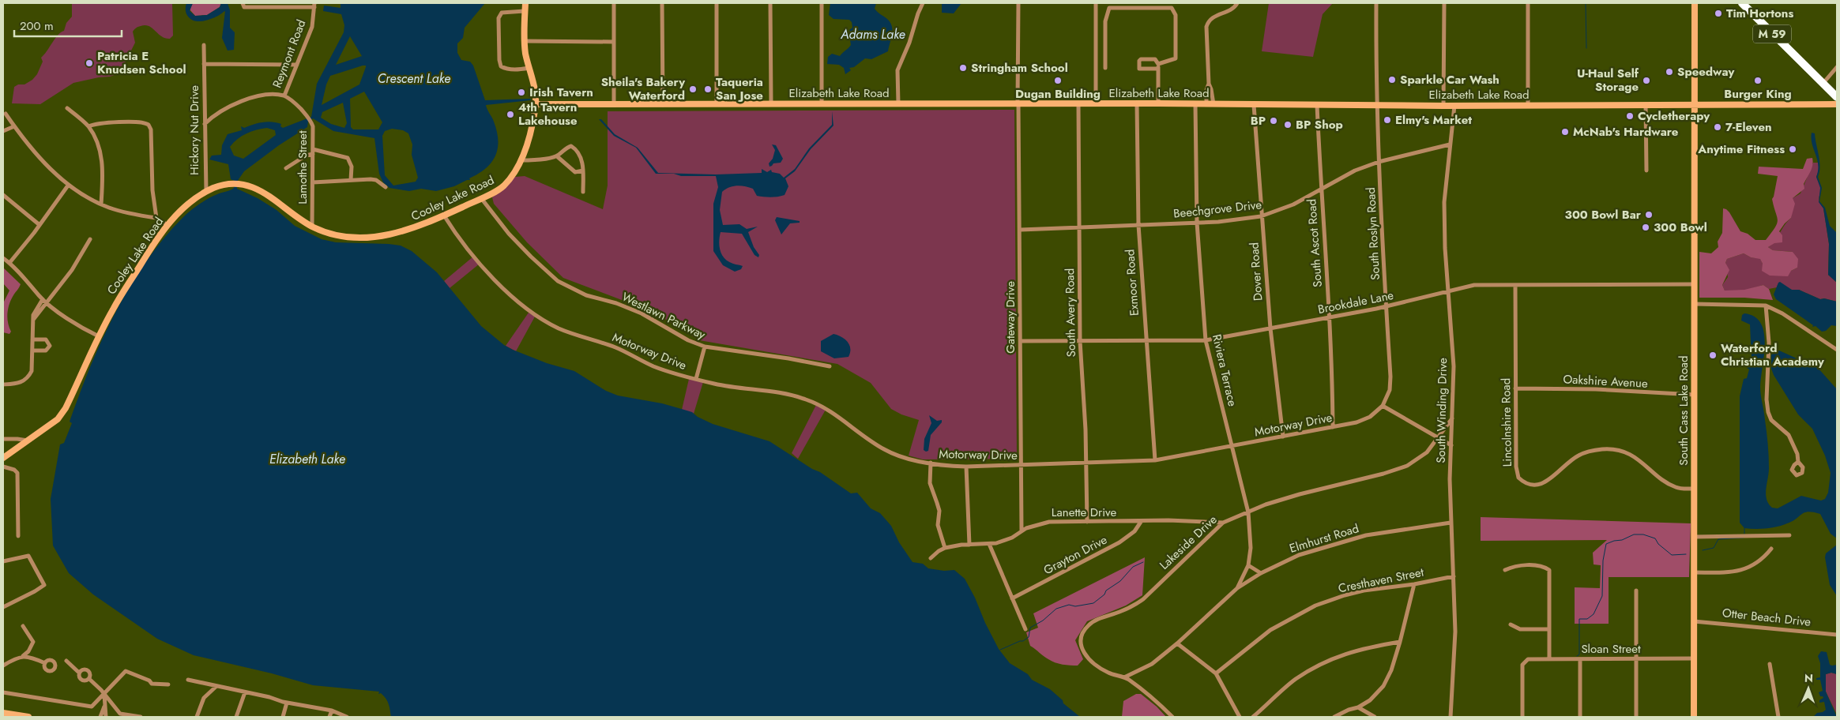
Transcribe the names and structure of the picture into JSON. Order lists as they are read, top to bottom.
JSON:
{
  "streets": {
    "highway": ["M 59"],
    "main road": ["Elizabeth Lake Road", "Cooley Lake Road", "South Cass Lake Road"],
    "street": [
      "Reymont Road",
      "Hickory Nut Drive",
      "Lamothe Street",
      "Beechgrove Drive",
      "South Roslyn Road",
      "South Ascot Road",
      "Dover Road",
      "Exmoor Road",
      "Brookdale Lane",
      "South Avery Road",
      "Westlawn Parkway",
      "Gateway Drive",
      "Motorway Drive",
      "Riviera Terrace",
      "Oakshire Avenue",
      "South Winding Drive",
      "Lincolnshire Road",
      "Lanette Drive",
      "Elmhurst Road",
      "Lakeside Drive",
      "Grayton Drive",
      "Cresthaven Street",
      "Otter Beach Drive",
      "Sloan Street"
    ]
  },
  "crossings": [
    ["Reymont Road", "Hickory Nut Drive"],
    ["Reymont Road", "Lamothe Street"],
    ["Elizabeth Lake Road", "Cooley Lake Road"],
    ["Elizabeth Lake Road", "South Roslyn Road"],
    ["Elizabeth Lake Road", "South Ascot Road"],
    ["Elizabeth Lake Road", "Dover Road"],
    ["Elizabeth Lake Road", "Exmoor Road"],
    ["Elizabeth Lake Road", "South Avery Road"],
    ["Elizabeth Lake Road", "Gateway Drive"],
    ["Elizabeth Lake Road", "Riviera Terrace"],
    ["Elizabeth Lake Road", "South Winding Drive"],
    ["Elizabeth Lake Road", "South Cass Lake Road"],
    ["Hickory Nut Drive", "Cooley Lake Road"],
    ["Lamothe Street", "Cooley Lake Road"],
    ["Cooley Lake Road", "Westlawn Parkway"],
    ["Cooley Lake Road", "Motorway Drive"],
    ["Beechgrove Drive", "South Roslyn Road"],
    ["Beechgrove Drive", "South Ascot Road"],
    ["Beechgrove Drive", "Dover Road"],
    ["Beechgrove Drive", "Exmoor Road"],
    ["Beechgrove Drive", "South Avery Road"],
    ["Beechgrove Drive", "Gateway Drive"],
    ["Beechgrove Drive", "Riviera Terrace"],
    ["Beechgrove Drive", "South Winding Drive"],
    ["South Roslyn Road", "Brookdale Lane"],
    ["South Roslyn Road", "Motorway Drive"],
    ["South Ascot Road", "Brookdale Lane"],
    ["South Ascot Road", "Motorway Drive"],
    ["Dover Road", "Brookdale Lane"],
    ["Dover Road", "Motorway Drive"],
    ["Exmoor Road", "Brookdale Lane"],
    ["Exmoor Road", "Motorway Drive"],
    ["Brookdale Lane", "South Avery Road"],
    ["Brookdale Lane", "Gateway Drive"],
    ["Brookdale Lane", "Riviera Terrace"],
    ["Brookdale Lane", "South Winding Drive"],
    ["Brookdale Lane", "South Cass Lake Road"],
    ["Brookdale Lane", "Lincolnshire Road"],
    ["South Avery Road", "Motorway Drive"],
    ["South Avery Road", "Lanette Drive"],
    ["Gateway Drive", "Motorway Drive"],
    ["Gateway Drive", "Lanette Drive"],
    ["Motorway Drive", "Riviera Terrace"],
    ["Riviera Terrace", "Elmhurst Road"],
    ["Riviera Terrace", "Lakeside Drive"],
    ["Oakshire Avenue", "South Cass Lake Road"],
    ["Oakshire Avenue", "Lincolnshire Road"],
    ["South Winding Drive", "Elmhurst Road"],
    ["South Winding Drive", "Lakeside Drive"],
    ["South Winding Drive", "Cresthaven Street"],
    ["South Cass Lake Road", "Lincolnshire Road"],
    ["South Cass Lake Road", "Otter Beach Drive"],
    ["South Cass Lake Road", "Sloan Street"],
    ["Lanette Drive", "Lakeside Drive"],
    ["Lanette Drive", "Grayton Drive"],
    ["Elmhurst Road", "Lakeside Drive"]
  ],
  "water": ["Adams Lake", "Crescent Lake", "Elizabeth Lake"],
  "places": [
    "Tim Hortons",
    "Patricia E Knudsen School",
    "Stringham School",
    "Speedway",
    "Sparkle Car Wash",
    "Dugan Building",
    "U-Haul Self Storage",
    "Burger King",
    "Sheila's Bakery Waterford",
    "Taqueria San Jose",
    "Irish Tavern",
    "4th Tavern Lakehouse",
    "Cycletherapy",
    "Elmy's Market",
    "BP",
    "BP Shop",
    "7-Eleven",
    "McNab's Hardware",
    "Anytime Fitness",
    "300 Bowl Bar",
    "300 Bowl",
    "Waterford Christian Academy"
  ],
  "scale_bar": "200 m",
  "north": "top"
}
